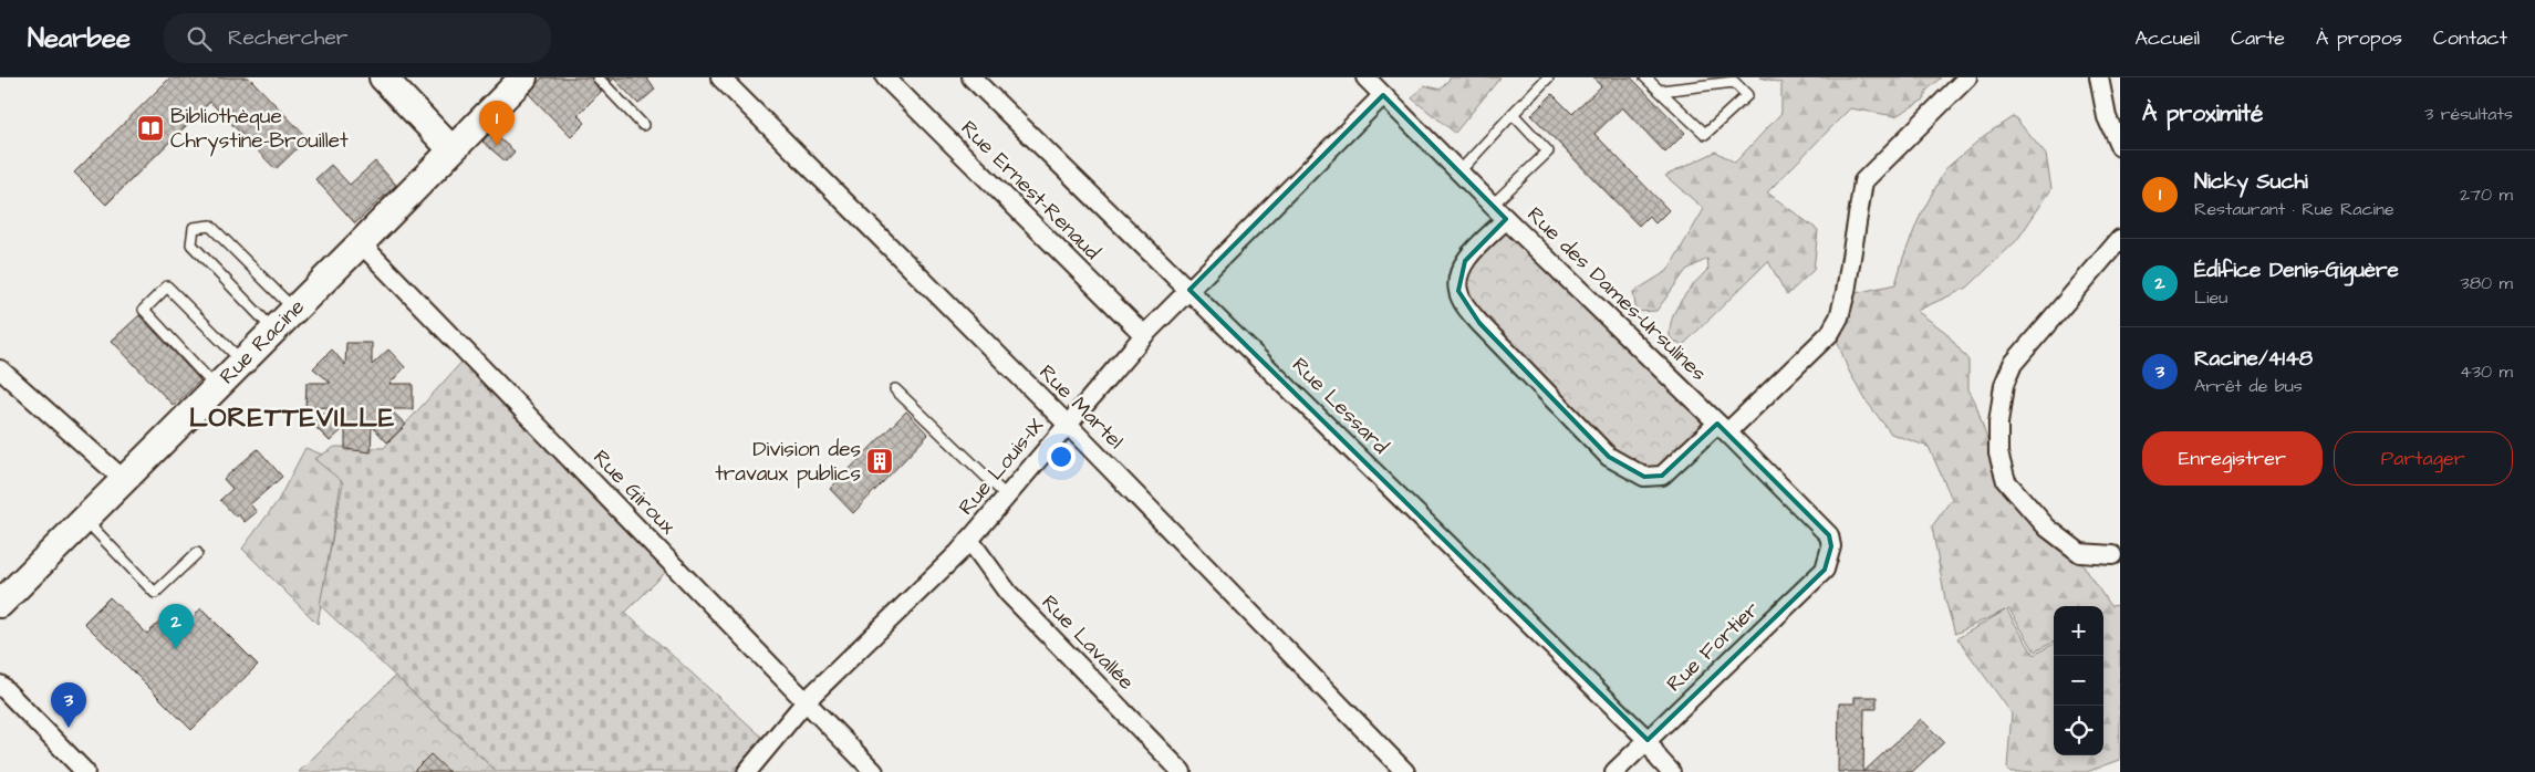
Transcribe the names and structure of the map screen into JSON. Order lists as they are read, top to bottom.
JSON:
{
  "streets": {
    "main road": ["Rue Racine"],
    "street": [
      "Rue Ernest-Renaud",
      "Rue des Dames-Ursulines",
      "Rue Lessard",
      "Rue Martel",
      "Rue Louis-IX",
      "Rue Giroux",
      "Rue Lavallée",
      "Rue Fortier"
    ]
  },
  "crossings": [
    ["Rue Ernest-Renaud", "Rue Louis-IX"],
    ["Rue des Dames-Ursulines", "Rue Louis-IX"],
    ["Rue des Dames-Ursulines", "Rue Fortier"],
    ["Rue Racine", "Rue Giroux"],
    ["Rue Lessard", "Rue Louis-IX"],
    ["Rue Lessard", "Rue Fortier"],
    ["Rue Martel", "Rue Louis-IX"],
    ["Rue Louis-IX", "Rue Giroux"],
    ["Rue Louis-IX", "Rue Lavallée"]
  ],
  "districts": ["LORETTEVILLE"],
  "places": {
    "library": ["Bibliothèque Chrystine-Brouillet"],
    "building": ["Division des travaux publics"]
  },
  "page": {
    "header": "Nearbee",
    "search": "Rechercher",
    "nav": [
      "Accueil",
      "Carte",
      "À propos",
      "Contact"
    ],
    "heading": ["À proximité", "3 résultats"],
    "pins": ["1", "2", "3"],
    "list": [
      {
        "mark": "1",
        "name": "Nicky Suchi",
        "note": "Restaurant · Rue Racine",
        "value": "270 m"
      },
      {
        "mark": "2",
        "name": "Édifice Denis-Giguère",
        "note": "Lieu",
        "value": "380 m"
      },
      {
        "mark": "3",
        "name": "Racine/4148",
        "note": "Arrêt de bus",
        "value": "430 m"
      }
    ],
    "buttons": ["Enregistrer", "Partager"],
    "map_buttons": ["+", "−"]
  }
}
